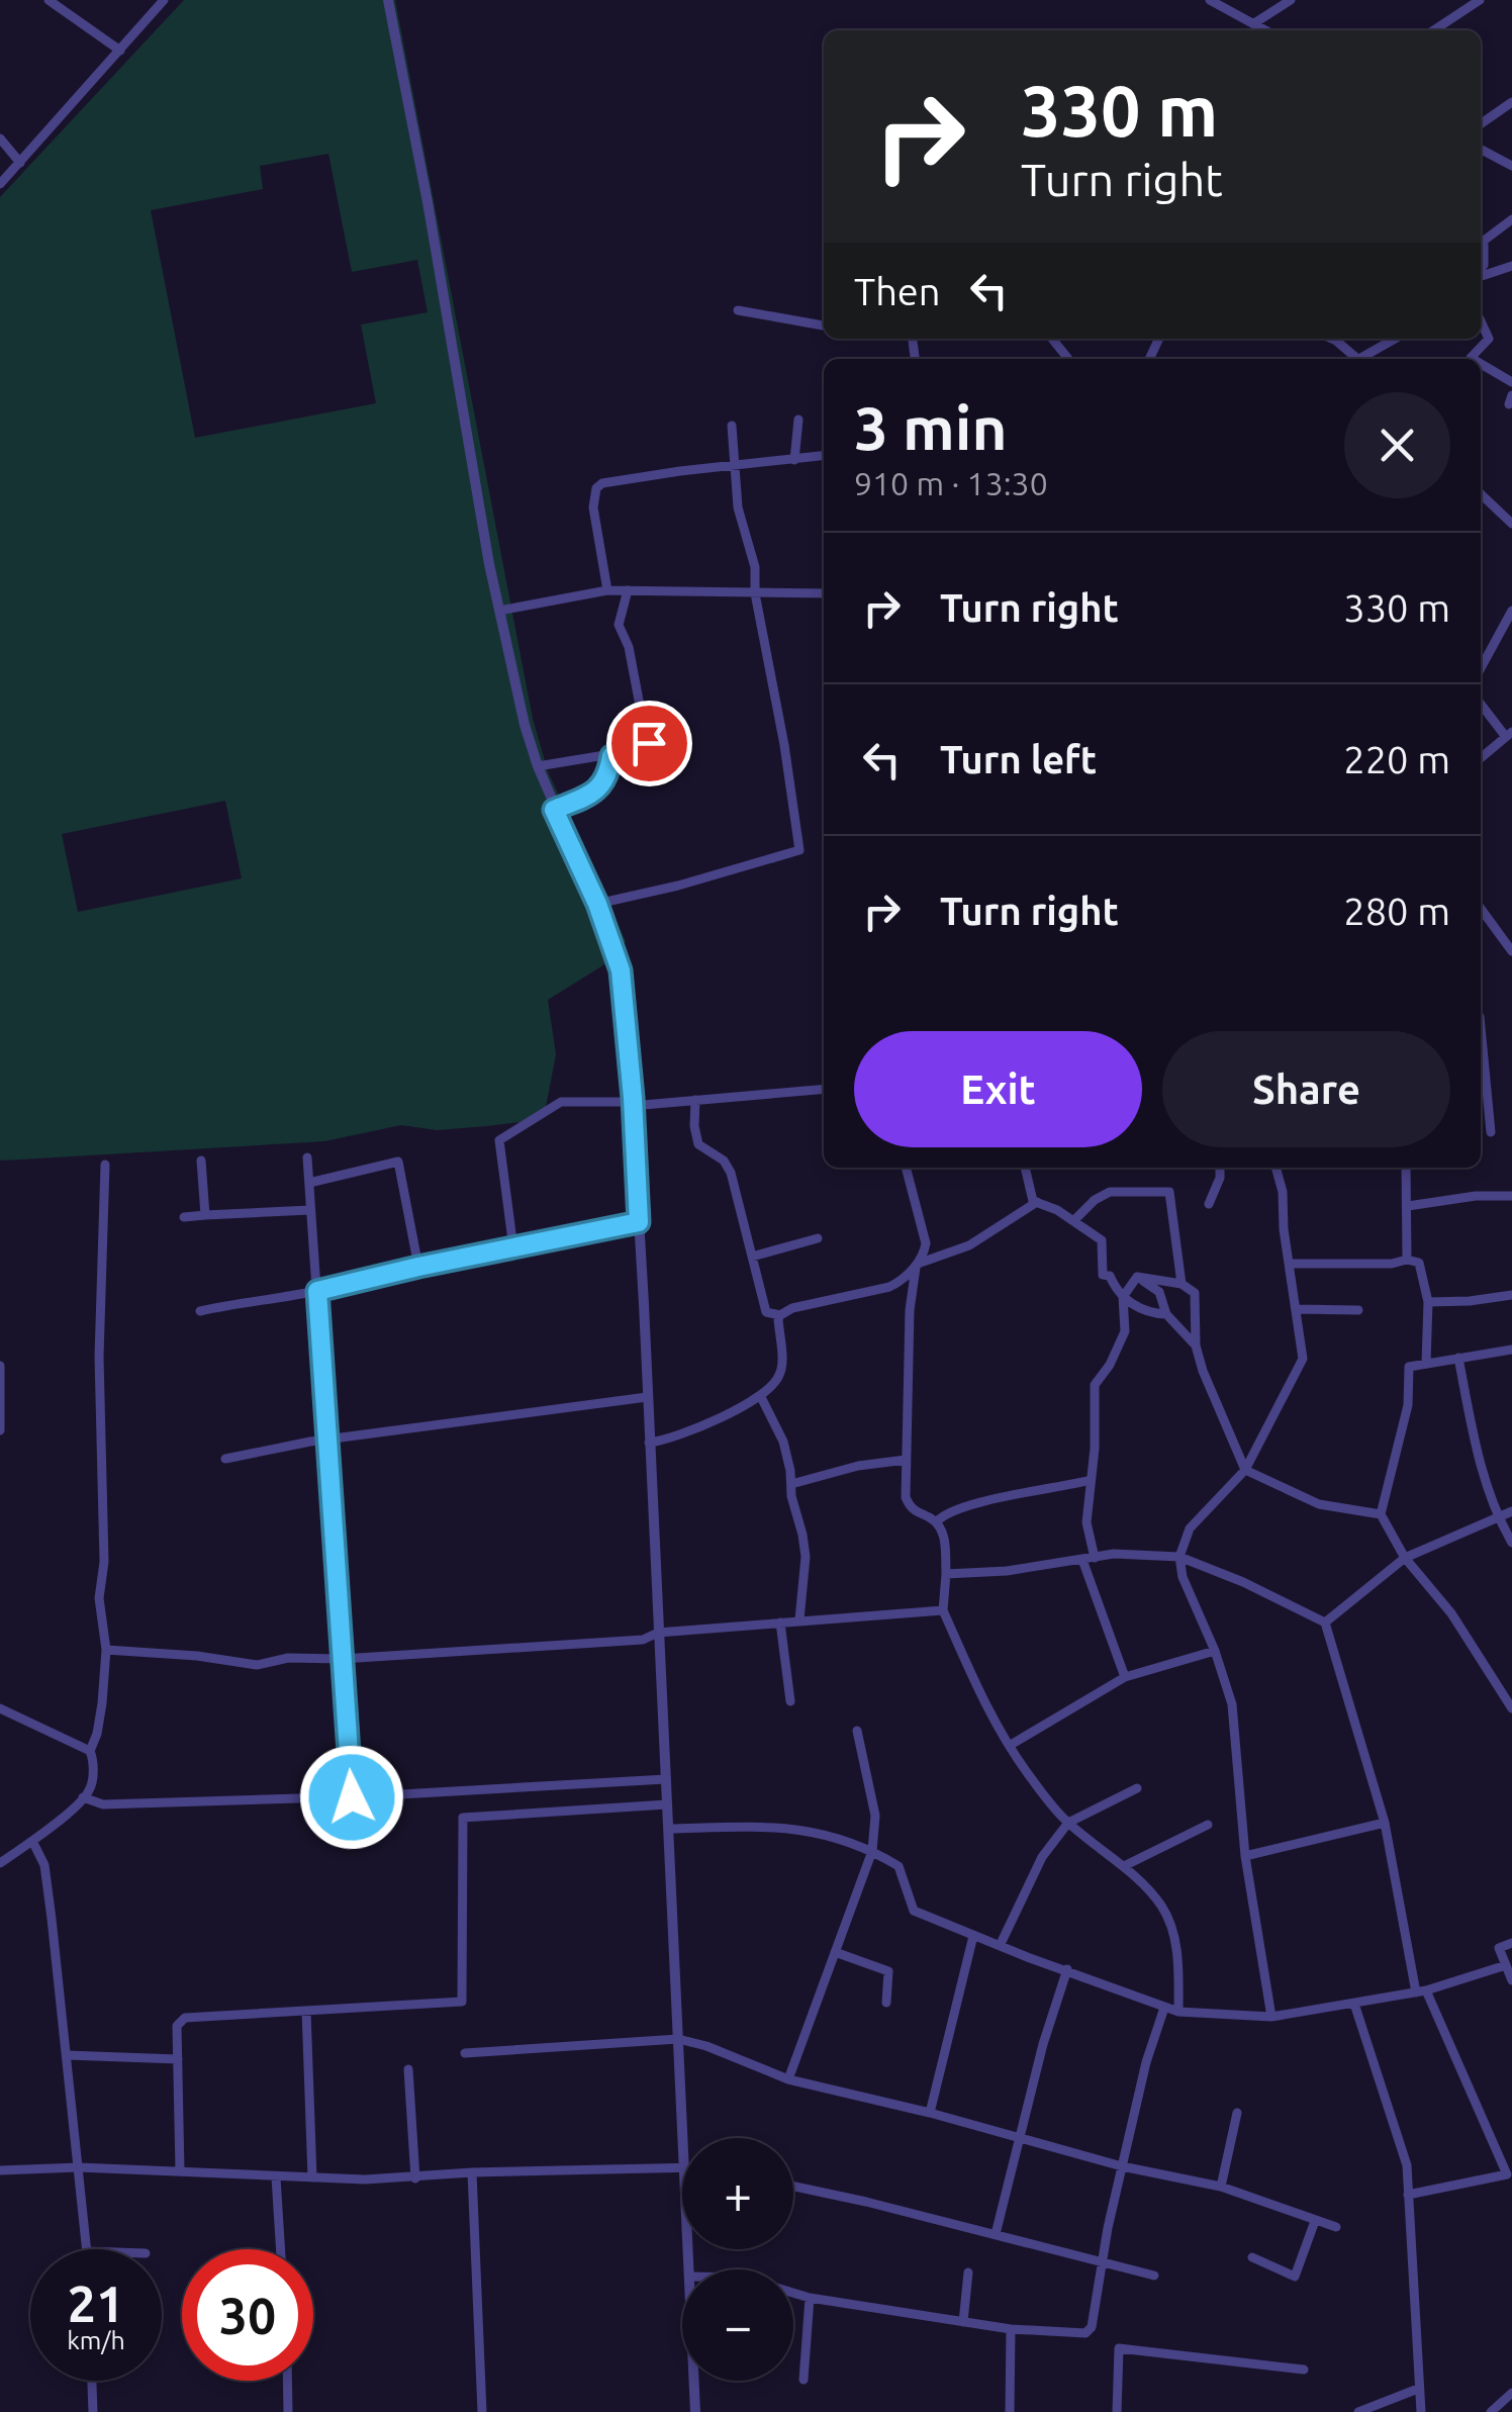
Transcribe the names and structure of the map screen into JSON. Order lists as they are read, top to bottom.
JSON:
{
  "page": {
    "turn": ["330 m", "Turn right"],
    "then": "Then",
    "heading": ["3 min", "910 m · 13:30"],
    "list": [
      {
        "name": "Turn right",
        "value": "330 m"
      },
      {
        "name": "Turn left",
        "value": "220 m"
      },
      {
        "name": "Turn right",
        "value": "280 m"
      }
    ],
    "buttons": ["Exit", "Share"],
    "map_buttons": ["+", "−"],
    "speed": "21 km/h",
    "limit": "30"
  }
}
